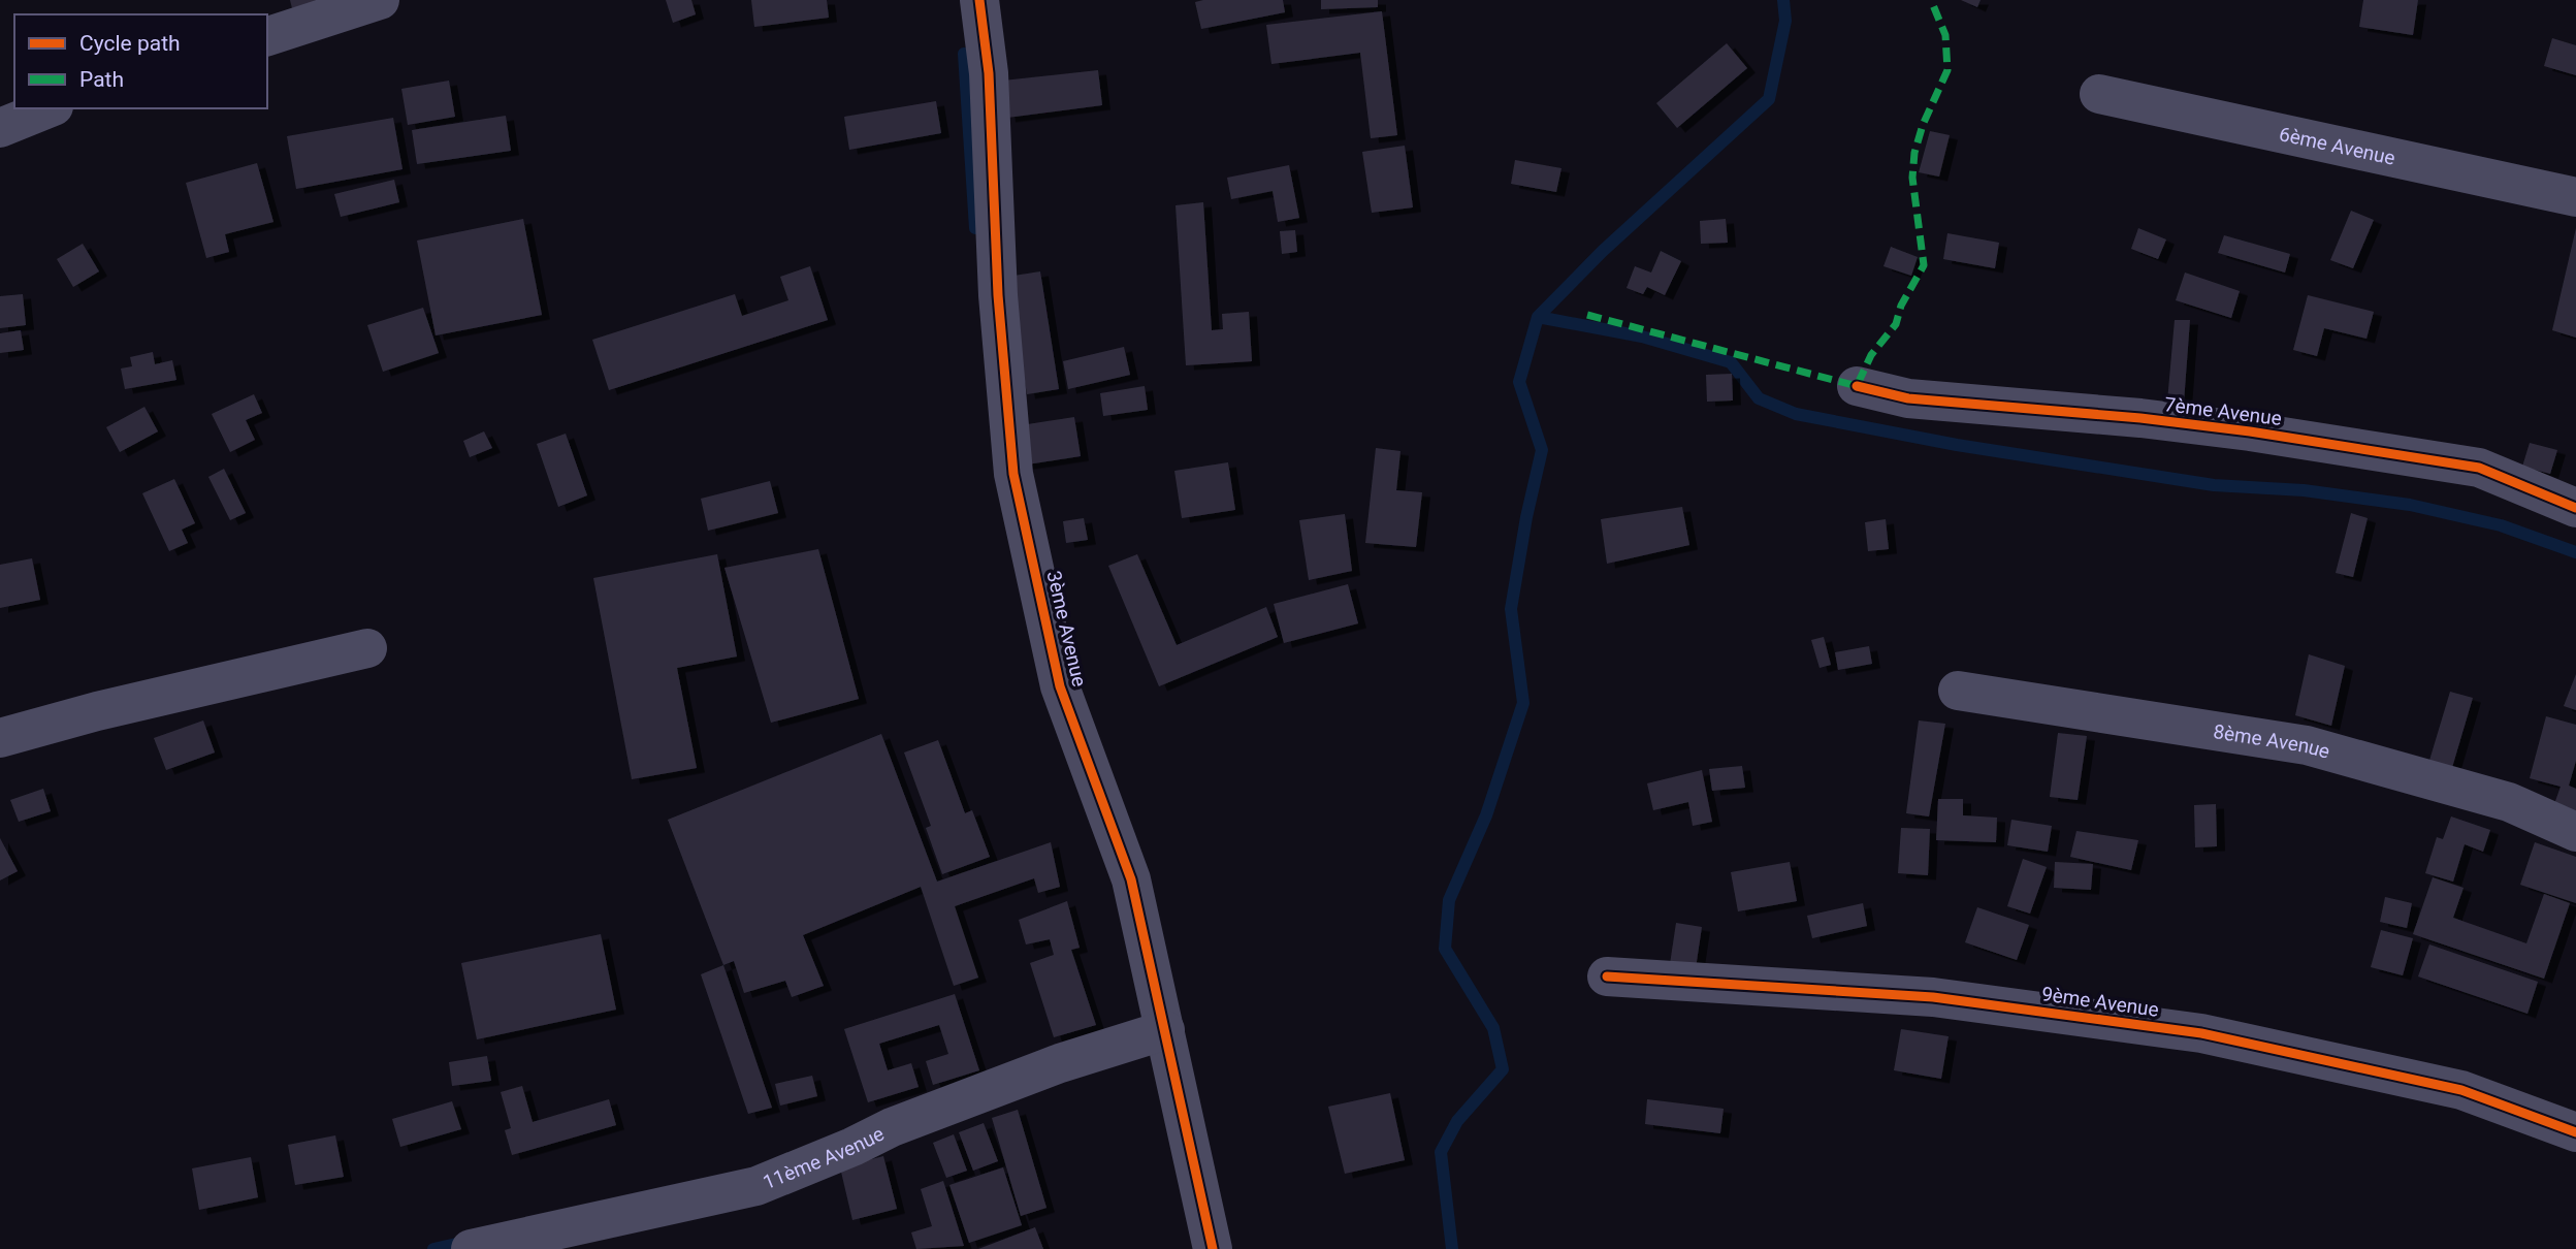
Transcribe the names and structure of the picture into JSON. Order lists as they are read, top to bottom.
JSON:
{
  "streets": {
    "street": [
      "6ème Avenue",
      "7ème Avenue",
      "3ème Avenue",
      "8ème Avenue",
      "9ème Avenue",
      "11ème Avenue"
    ]
  },
  "crossings": [
    ["3ème Avenue", "11ème Avenue"]
  ],
  "legend": ["Cycle path", "Path"]
}
